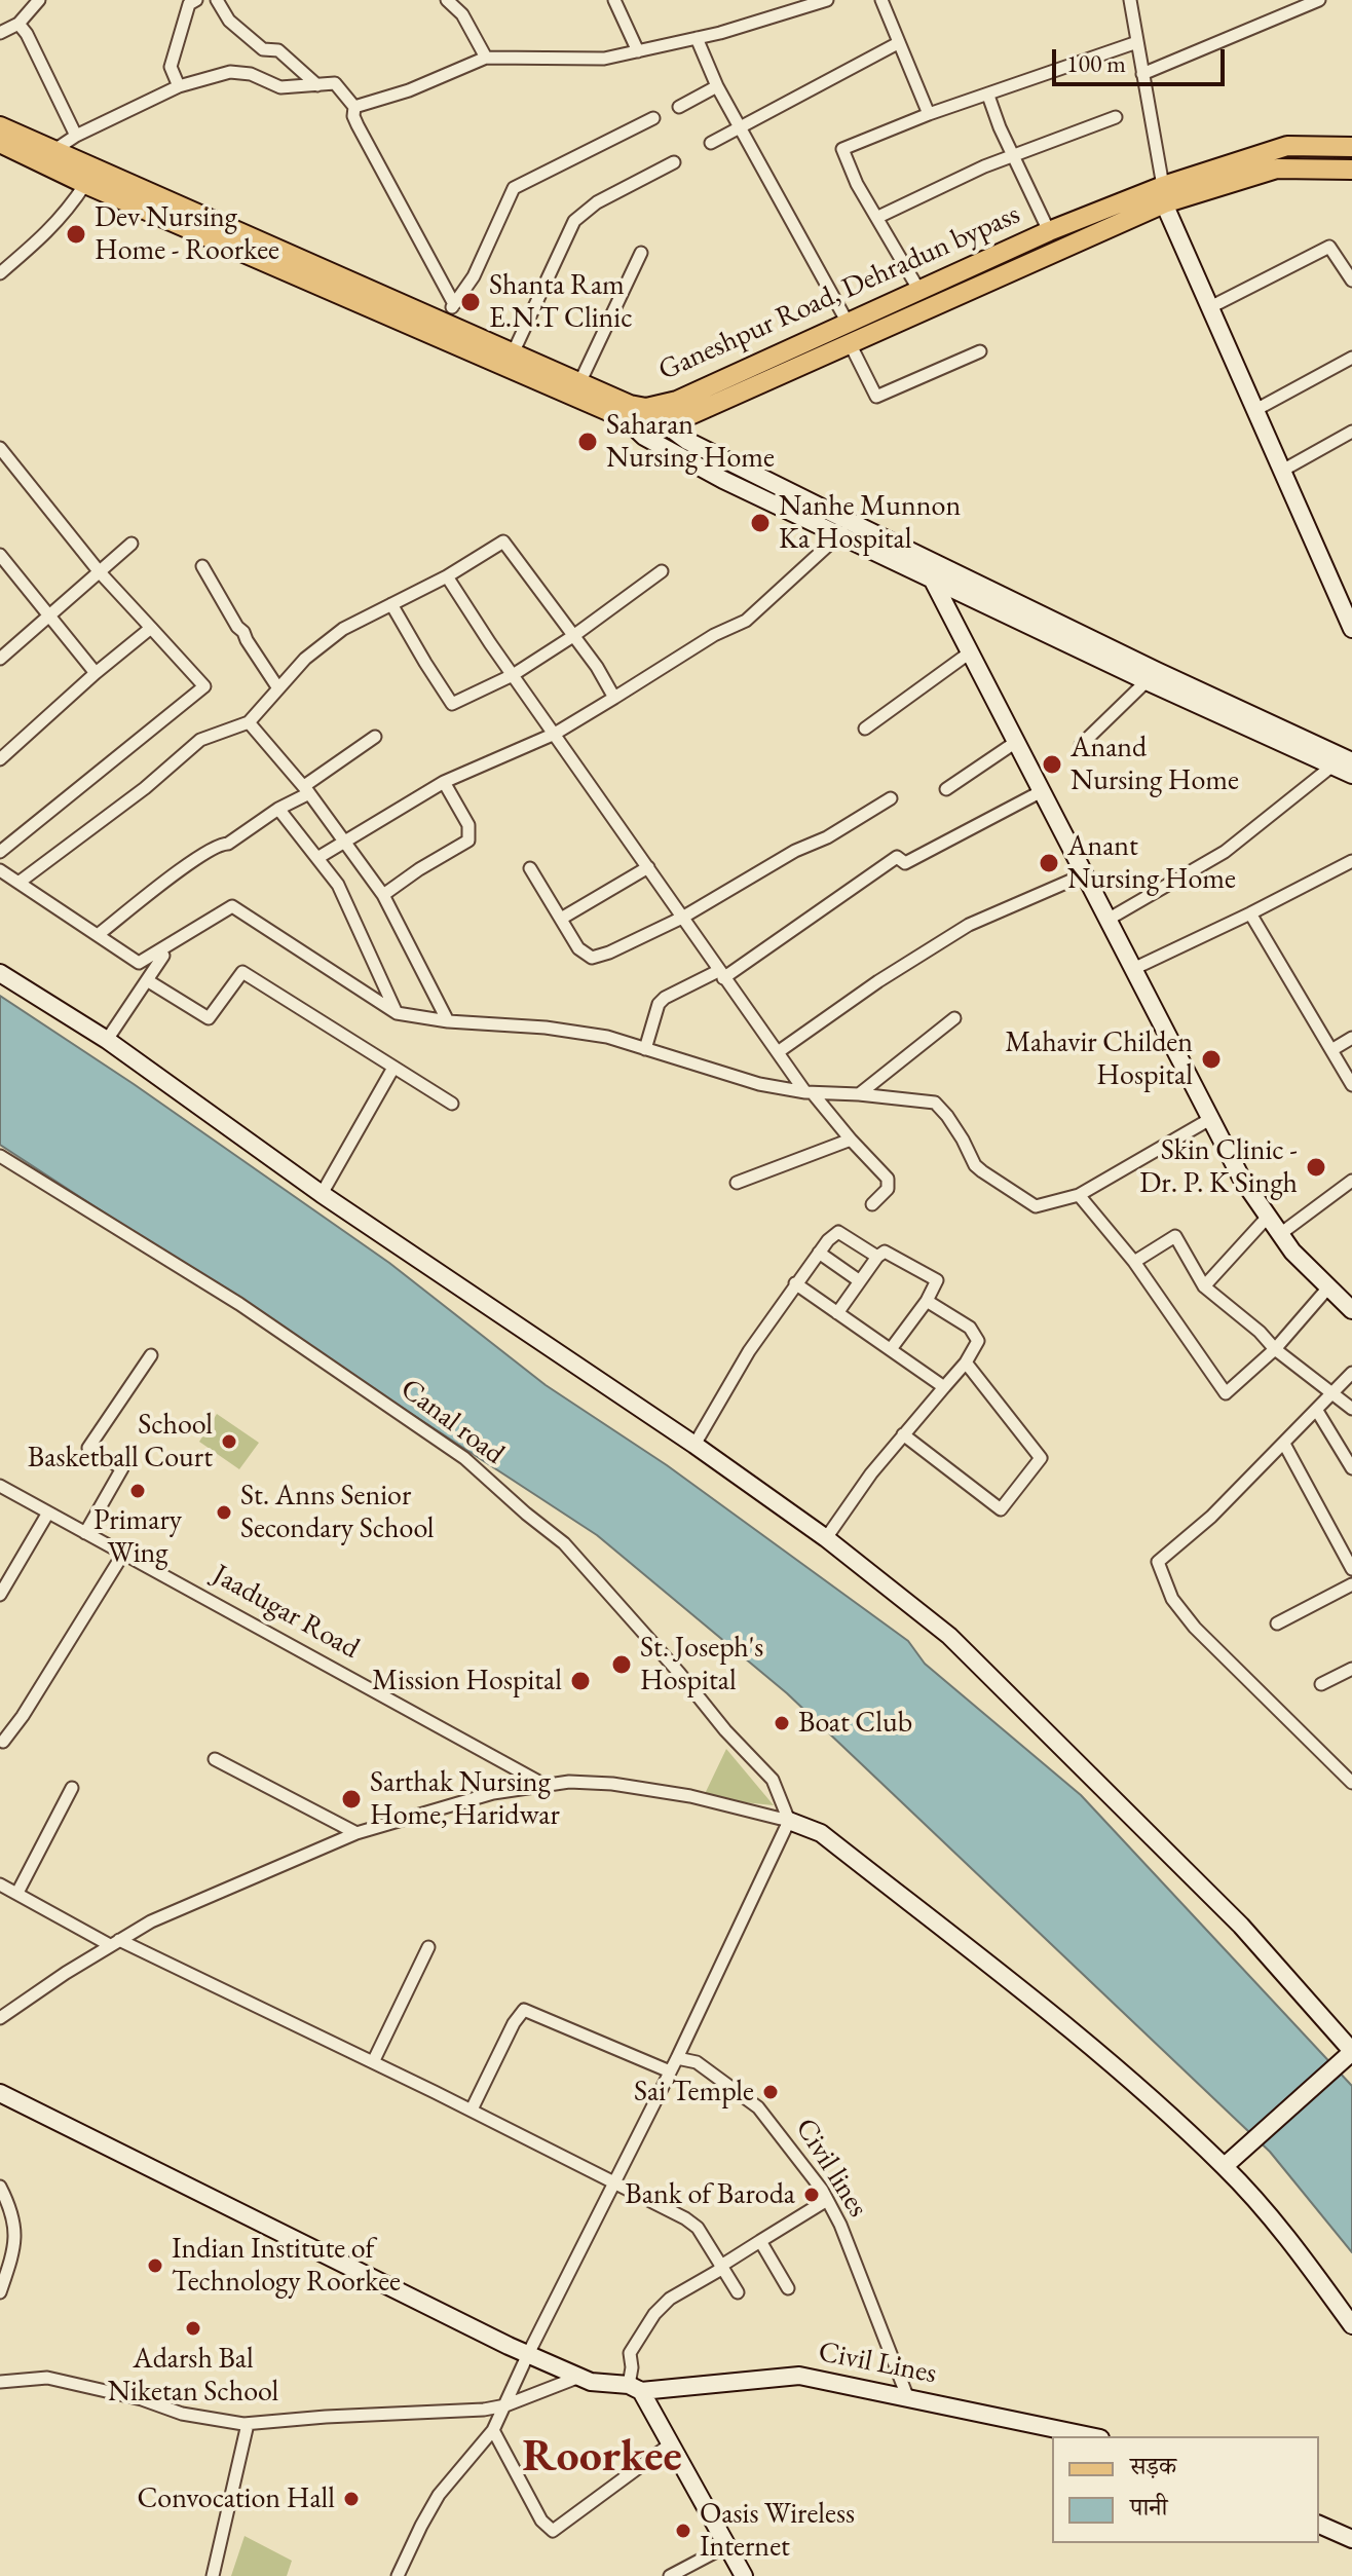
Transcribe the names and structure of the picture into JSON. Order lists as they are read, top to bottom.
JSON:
{
  "streets": {
    "main road": ["Ganeshpur Road, Dehradun bypass"],
    "street": [
      "Canal road",
      "Jaadugar Road",
      "Civil lines",
      "Civil Lines"
    ]
  },
  "crossings": [
    ["Civil lines", "Civil Lines"]
  ],
  "districts": ["Roorkee"],
  "places": [
    "Dev Nursing Home - Roorkee",
    "Shanta Ram E.N.T Clinic",
    "Saharan Nursing Home",
    "Nanhe Munnon Ka Hospital",
    "Anand Nursing Home",
    "Anant Nursing Home",
    "Mahavir Childen Hospital",
    "Skin Clinic - Dr. P. K Singh",
    "School Basketball Court",
    "Primary Wing",
    "St. Anns Senior Secondary School",
    "St. Joseph's Hospital",
    "Mission Hospital",
    "Boat Club",
    "Sarthak Nursing Home, Haridwar",
    "Sai Temple",
    "Bank of Baroda",
    "Indian Institute of Technology Roorkee",
    "Adarsh Bal Niketan School",
    "Convocation Hall",
    "Oasis Wireless Internet"
  ],
  "legend": ["सड़क", "पानी"],
  "scale_bar": "100 m"
}
